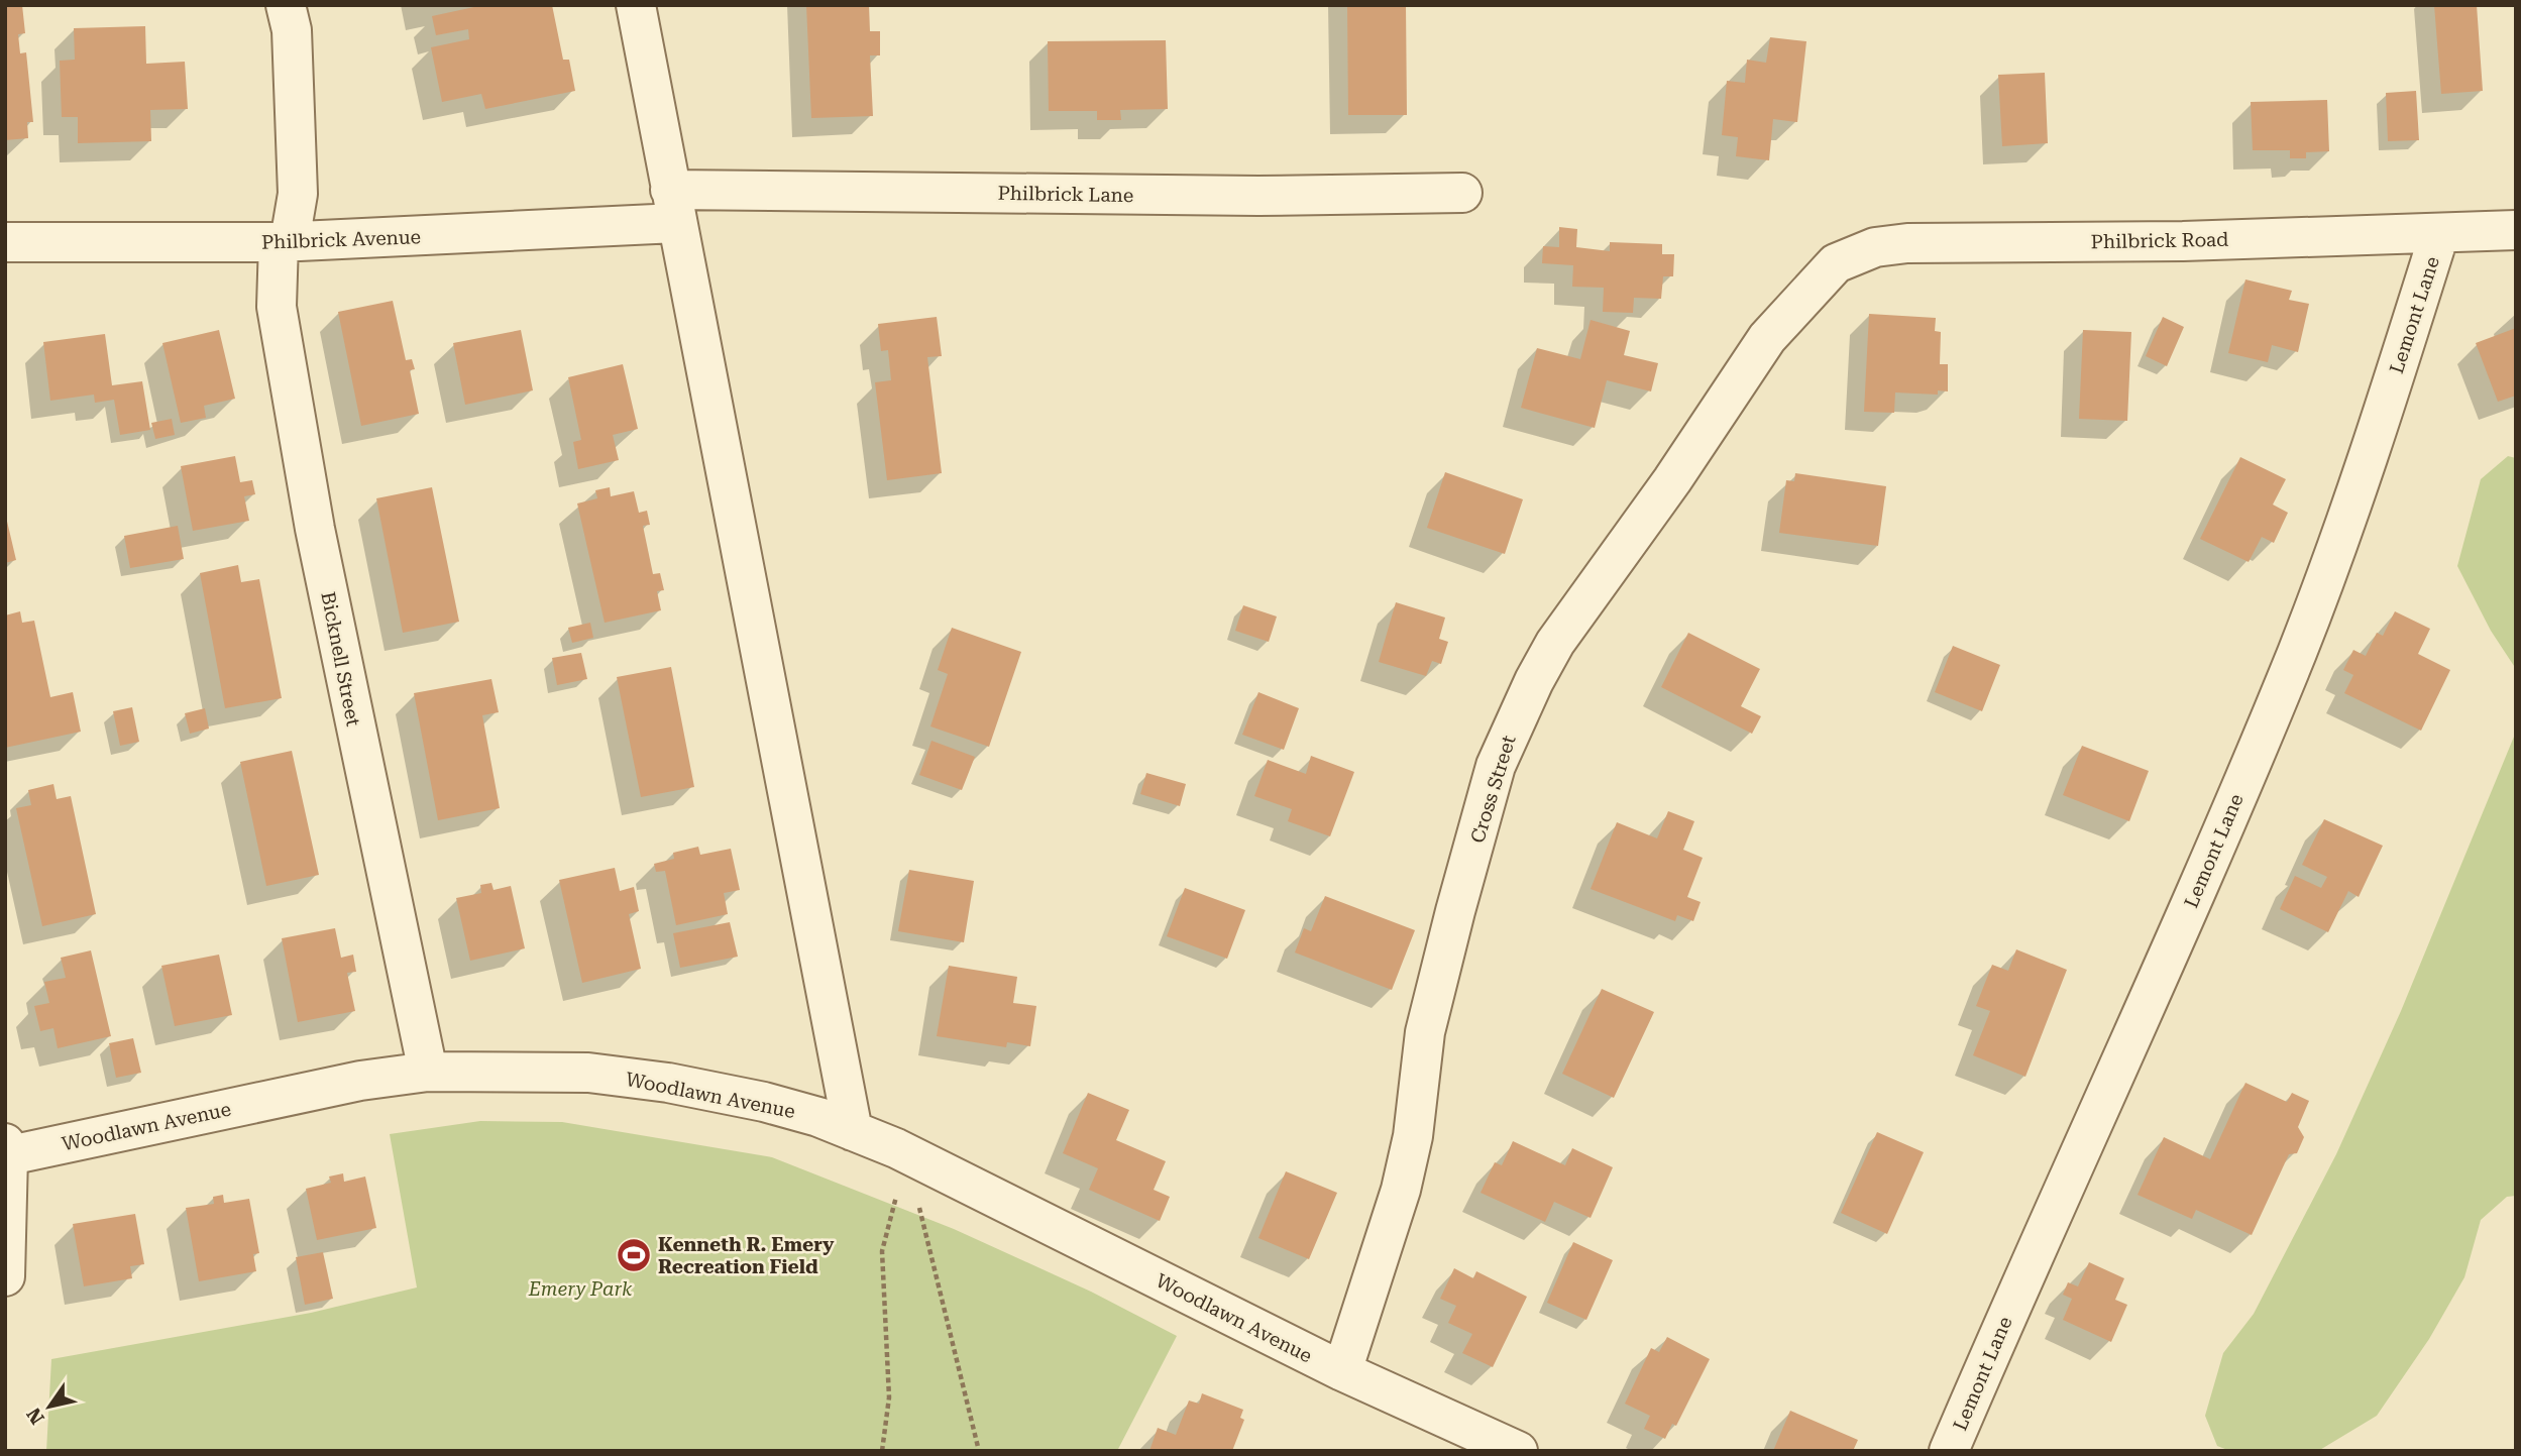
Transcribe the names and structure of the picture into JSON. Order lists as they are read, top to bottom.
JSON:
{
  "streets": {
    "street": [
      "Philbrick Lane",
      "Philbrick Avenue",
      "Philbrick Road",
      "Lemont Lane",
      "Bicknell Street",
      "Cross Street",
      "Woodlawn Avenue"
    ]
  },
  "crossings": [
    ["Philbrick Lane", "Philbrick Avenue"],
    ["Philbrick Avenue", "Bicknell Street"],
    ["Philbrick Road", "Lemont Lane"],
    ["Philbrick Road", "Cross Street"],
    ["Bicknell Street", "Woodlawn Avenue"],
    ["Cross Street", "Woodlawn Avenue"]
  ],
  "parks": ["Emery Park"],
  "places": {
    "sports": ["Kenneth R. Emery Recreation Field"]
  },
  "north": "bottom left"
}
